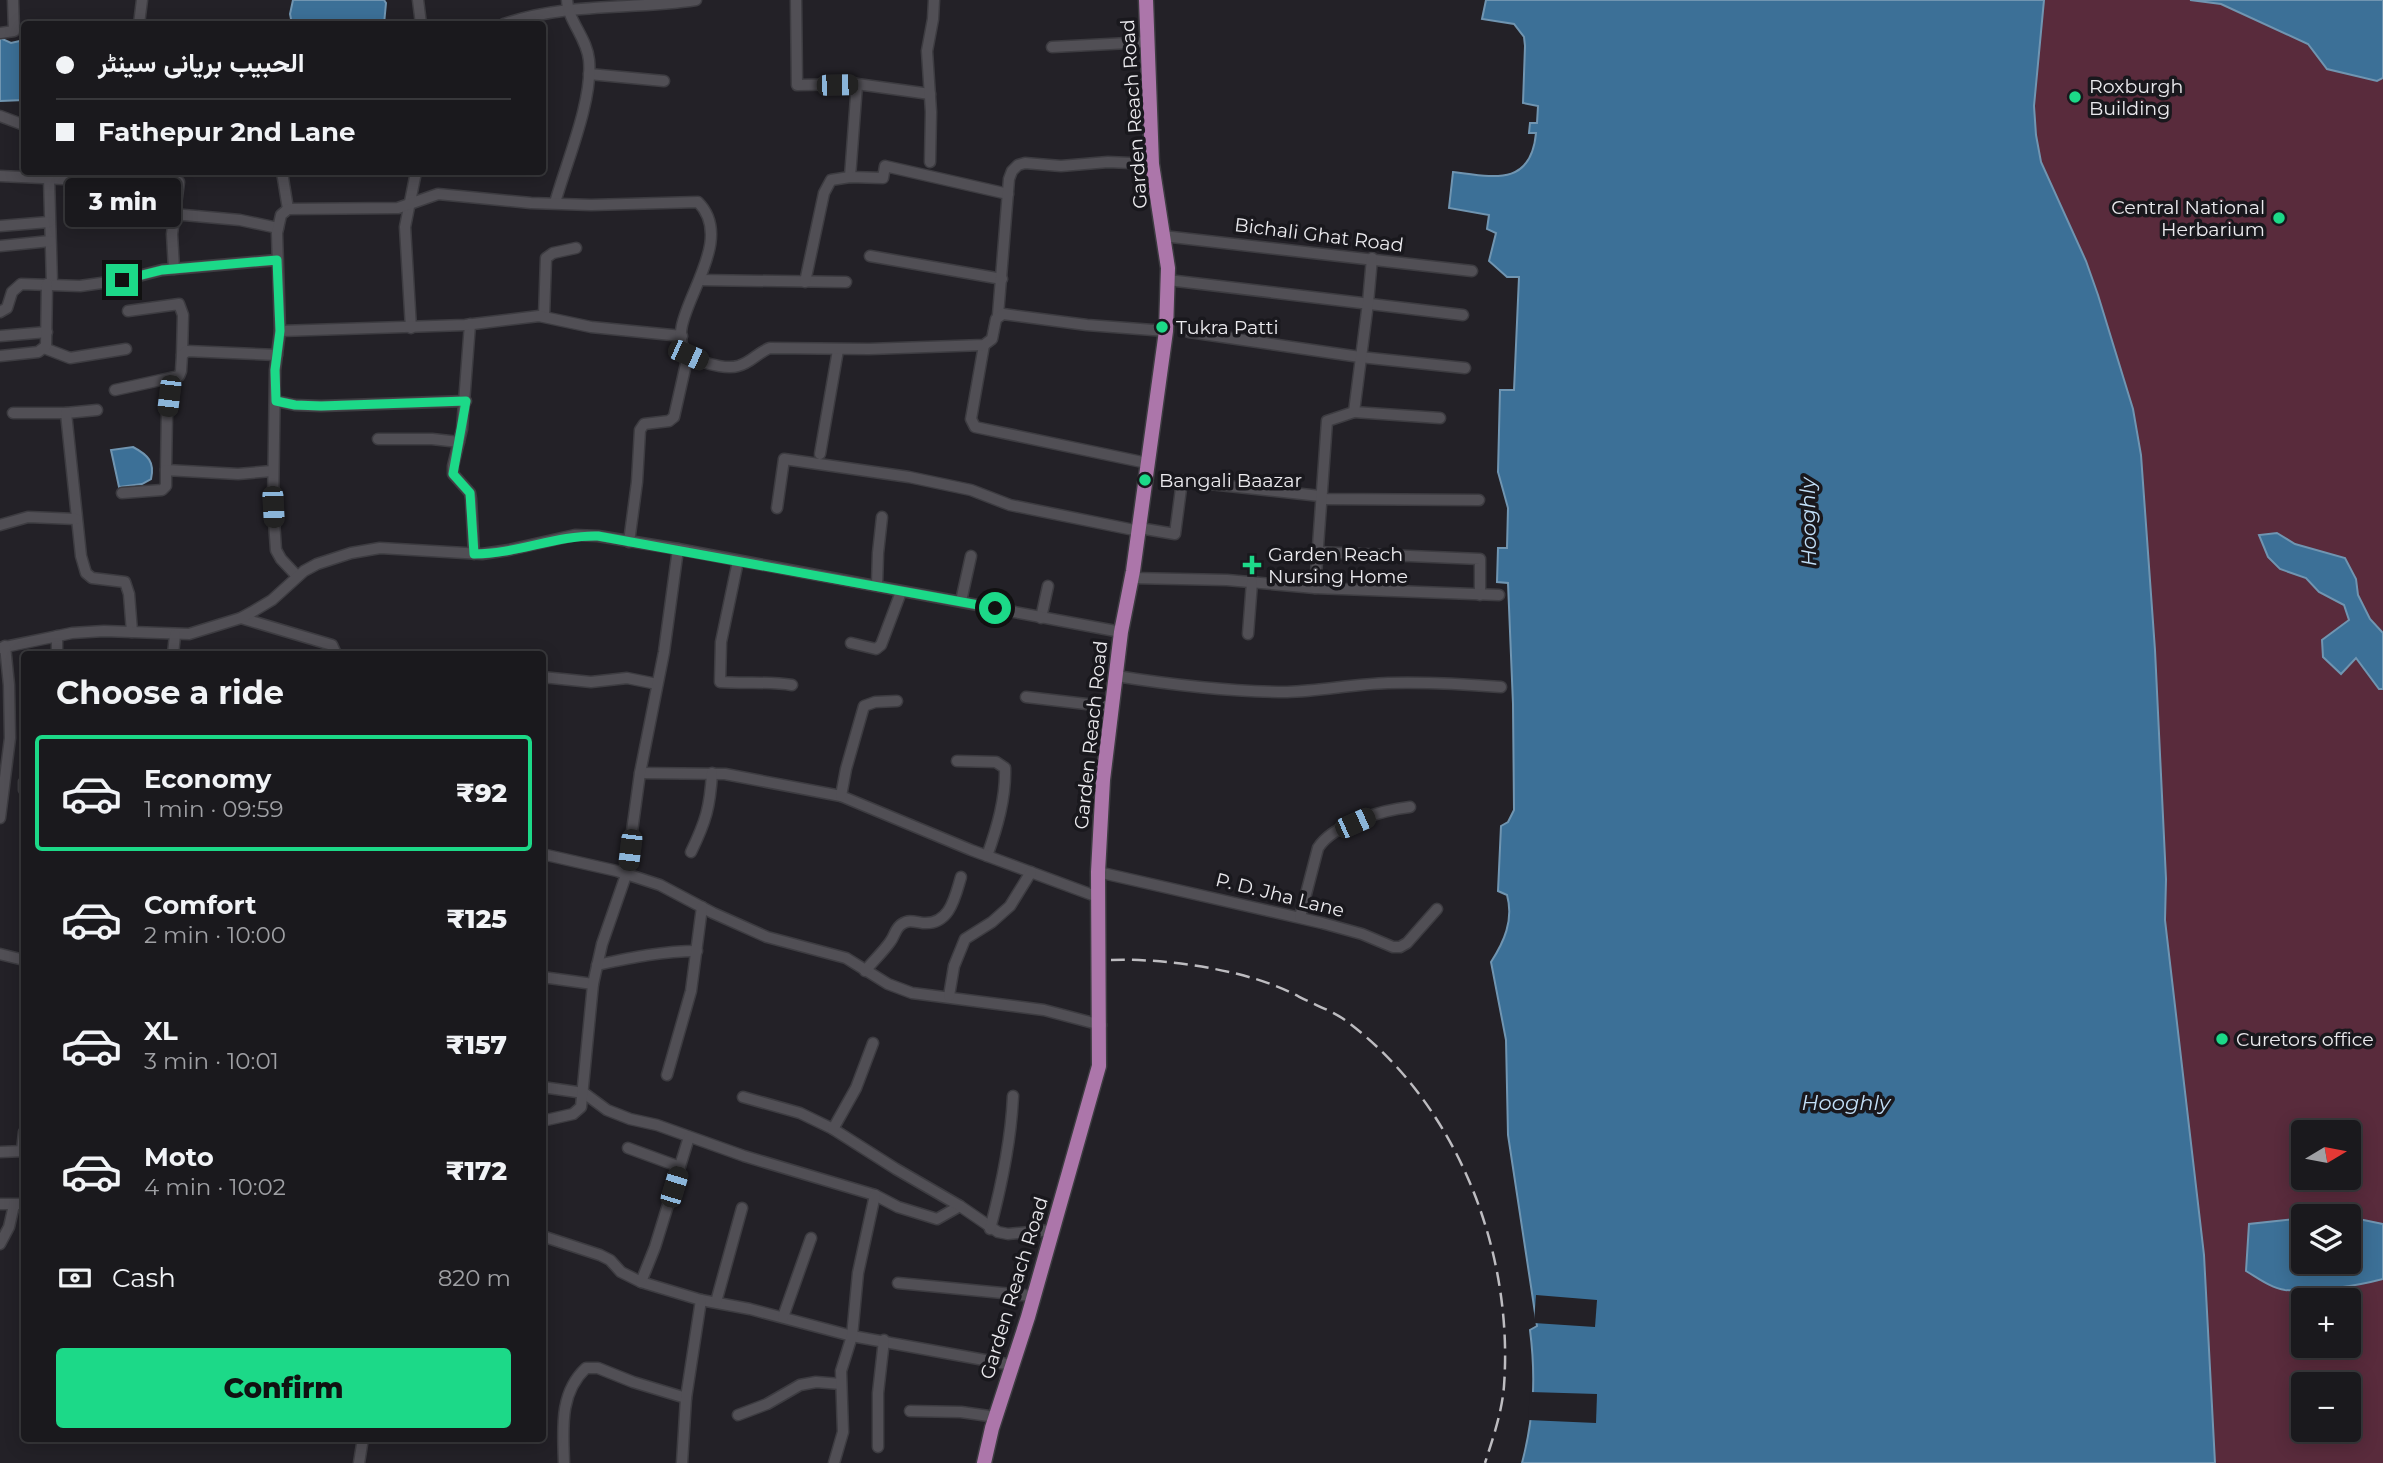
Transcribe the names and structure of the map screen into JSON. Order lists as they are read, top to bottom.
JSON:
{
  "streets": {
    "main road": ["Garden Reach Road"],
    "street": ["Bichali Ghat Road", "P. D. Jha Lane"]
  },
  "crossings": [
    ["Garden Reach Road", "Bichali Ghat Road"],
    ["Garden Reach Road", "P. D. Jha Lane"]
  ],
  "water": ["Hooghly"],
  "places": {
    "other": [
      "Roxburgh Building",
      "Central National Herbarium",
      "Tukra Patti",
      "Bangali Baazar",
      "Curetors office"
    ],
    "health": ["Garden Reach Nursing Home"]
  },
  "north": "right",
  "page": {
    "banner": ["الحبیب بریانی سینٹر", "Fathepur 2nd Lane"],
    "bubble": "3 min",
    "heading": "Choose a ride",
    "list": [
      {
        "name": "Economy",
        "note": "1 min · 09:59",
        "value": "₹92"
      },
      {
        "name": "Comfort",
        "note": "2 min · 10:00",
        "value": "₹125"
      },
      {
        "name": "XL",
        "note": "3 min · 10:01",
        "value": "₹157"
      },
      {
        "name": "Moto",
        "note": "4 min · 10:02",
        "value": "₹172"
      }
    ],
    "map_buttons": ["+", "−"],
    "pay": ["Cash", "820 m"],
    "buttons": "Confirm"
  }
}
